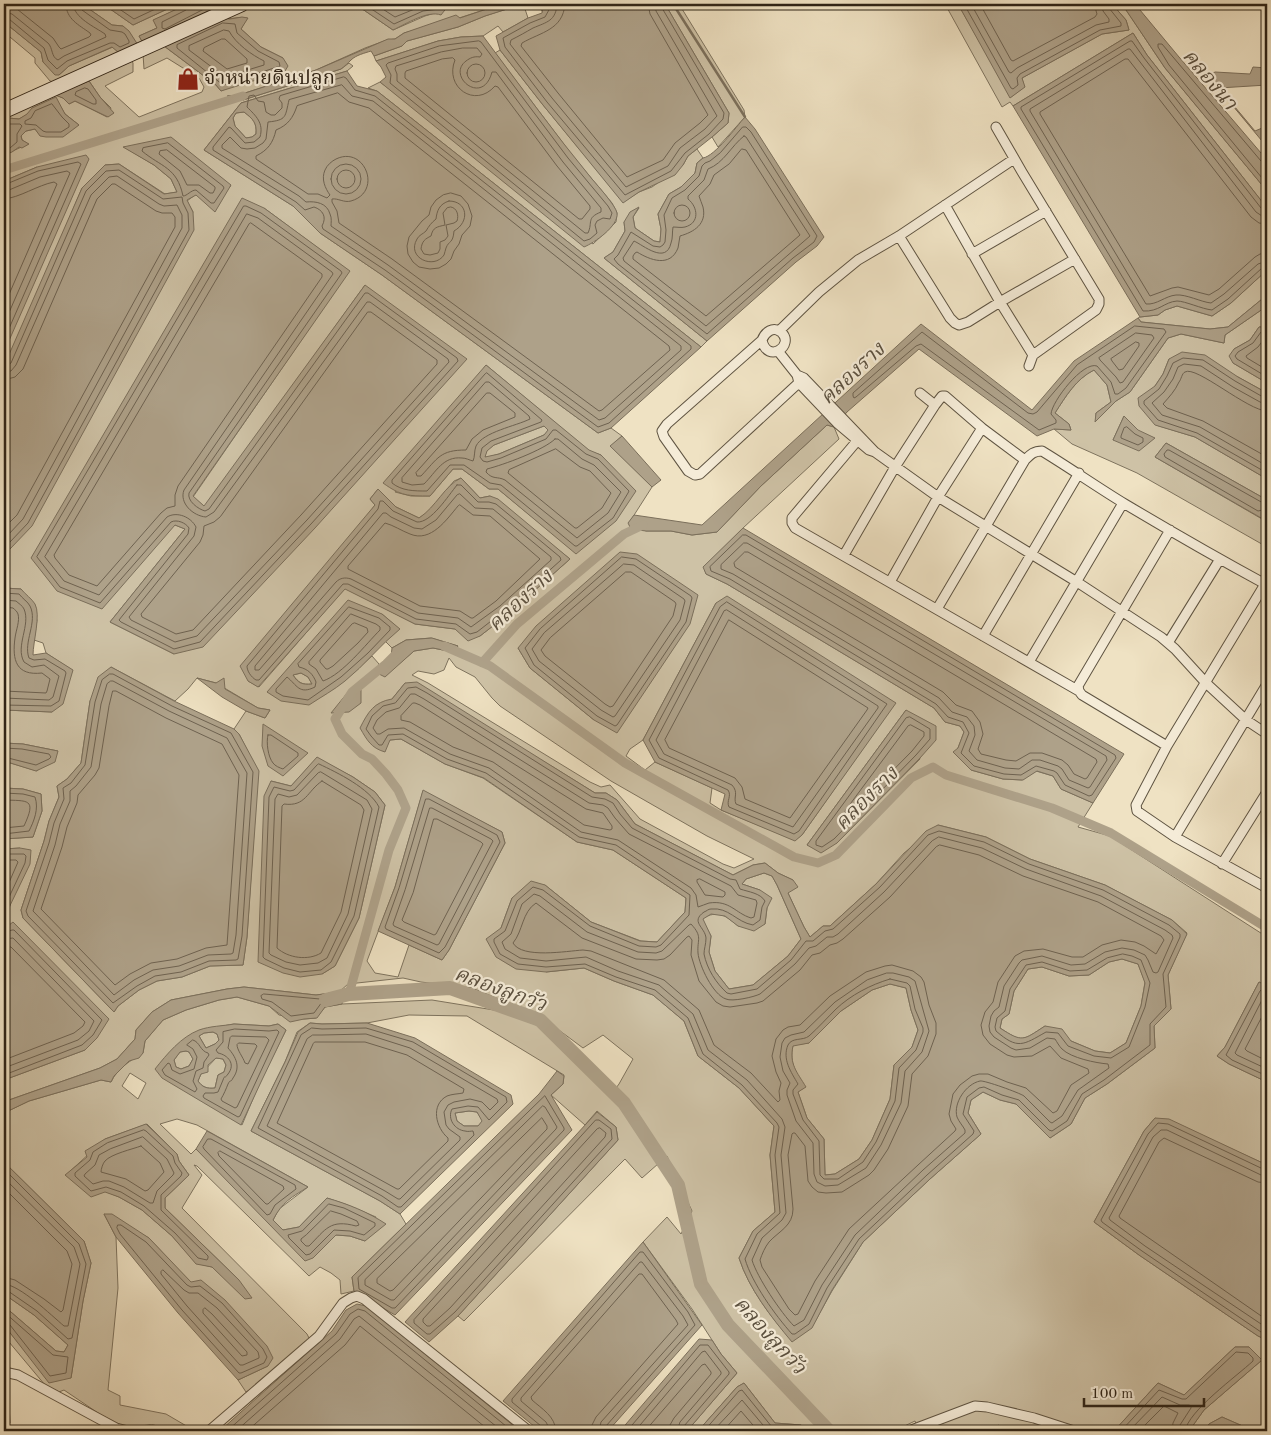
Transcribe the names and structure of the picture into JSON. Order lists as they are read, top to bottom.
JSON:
{
  "water": ["คลองนา", "คลองราง", "คลองลูกวัว"],
  "places": {
    "shop": ["จำหน่ายดินปลูก"]
  },
  "scale_bar": "100 m"
}
